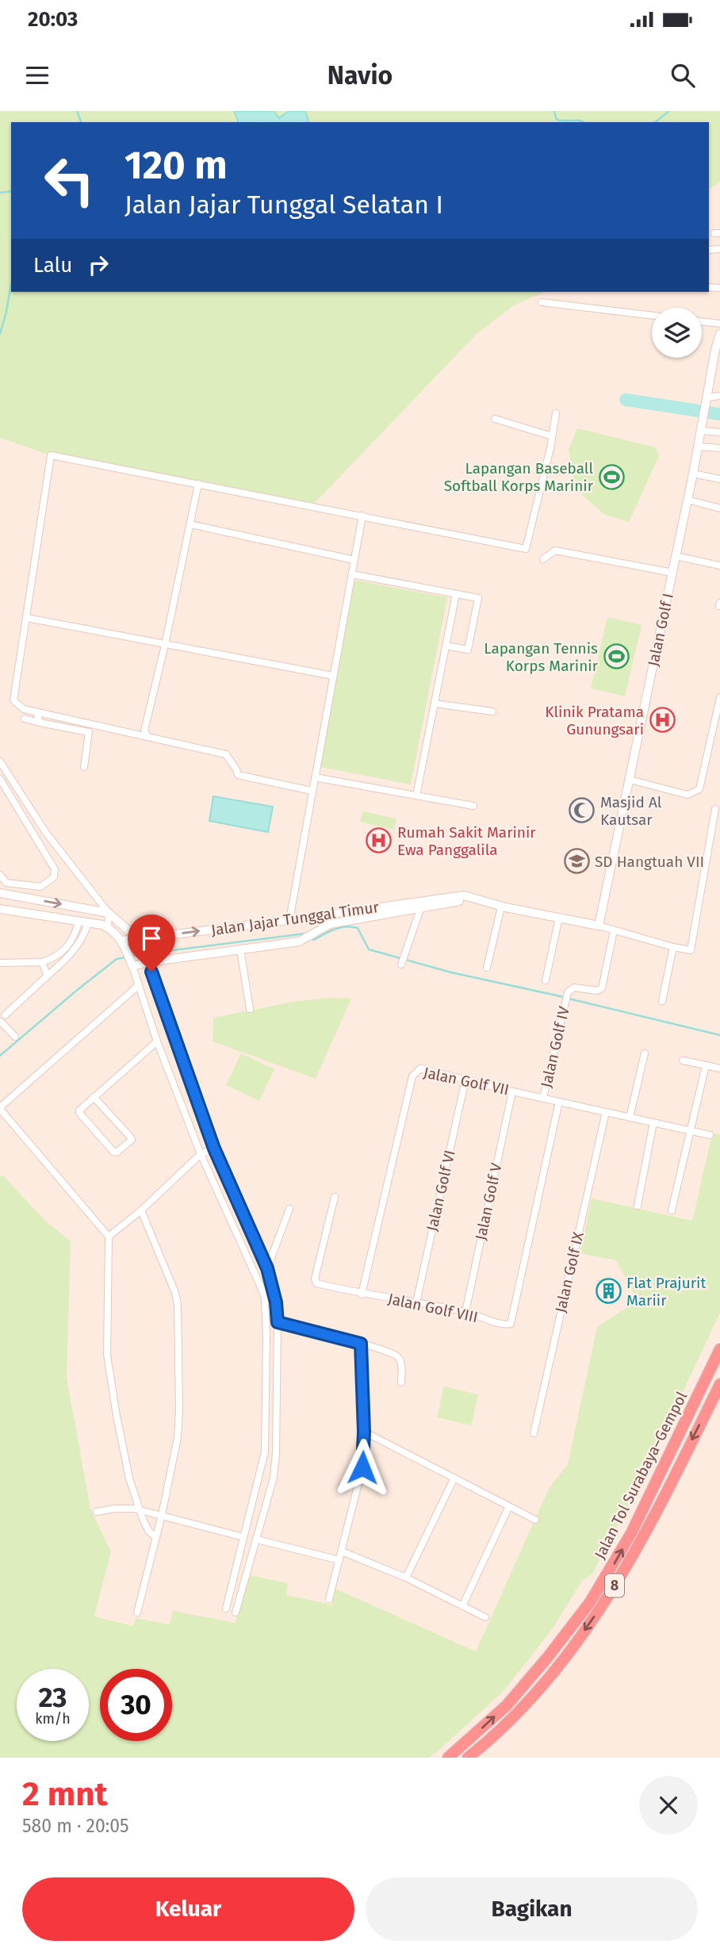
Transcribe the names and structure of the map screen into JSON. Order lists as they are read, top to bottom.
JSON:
{
  "streets": {
    "highway": ["Jalan Tol Surabaya–Gempol", "8"],
    "main road": ["Jalan Golf I", "Jalan Jajar Tunggal Timur"],
    "street": [
      "Jalan Golf IV",
      "Jalan Golf VII",
      "Jalan Golf VI",
      "Jalan Golf V",
      "Jalan Golf IX",
      "Jalan Golf VIII"
    ]
  },
  "crossings": [
    ["Jalan Golf I", "Jalan Jajar Tunggal Timur"],
    ["Jalan Golf IV", "Jalan Golf VII"],
    ["Jalan Golf VII", "Jalan Golf VI"],
    ["Jalan Golf VII", "Jalan Golf V"],
    ["Jalan Golf VII", "Jalan Golf IX"],
    ["Jalan Golf VII", "Jalan Golf VIII"],
    ["Jalan Golf VI", "Jalan Golf VIII"],
    ["Jalan Golf V", "Jalan Golf VIII"]
  ],
  "places": {
    "sports": ["Lapangan Baseball Softball Korps Marinir", "Lapangan Tennis Korps Marinir"],
    "hospital": ["Klinik Pratama Gunungsari", "Rumah Sakit Marinir Ewa Panggalila"],
    "mosque": ["Masjid Al Kautsar"],
    "school or university": ["SD Hangtuah VII"],
    "building": ["Flat Prajurit Mariir"]
  },
  "page": {
    "status": "20:03",
    "header": "Navio",
    "turn": ["120 m", "Jalan Jajar Tunggal Selatan I"],
    "then": "Lalu",
    "speed": "23 km/h",
    "limit": "30",
    "heading": ["2 mnt", "580 m · 20:05"],
    "buttons": ["Keluar", "Bagikan"]
  }
}
